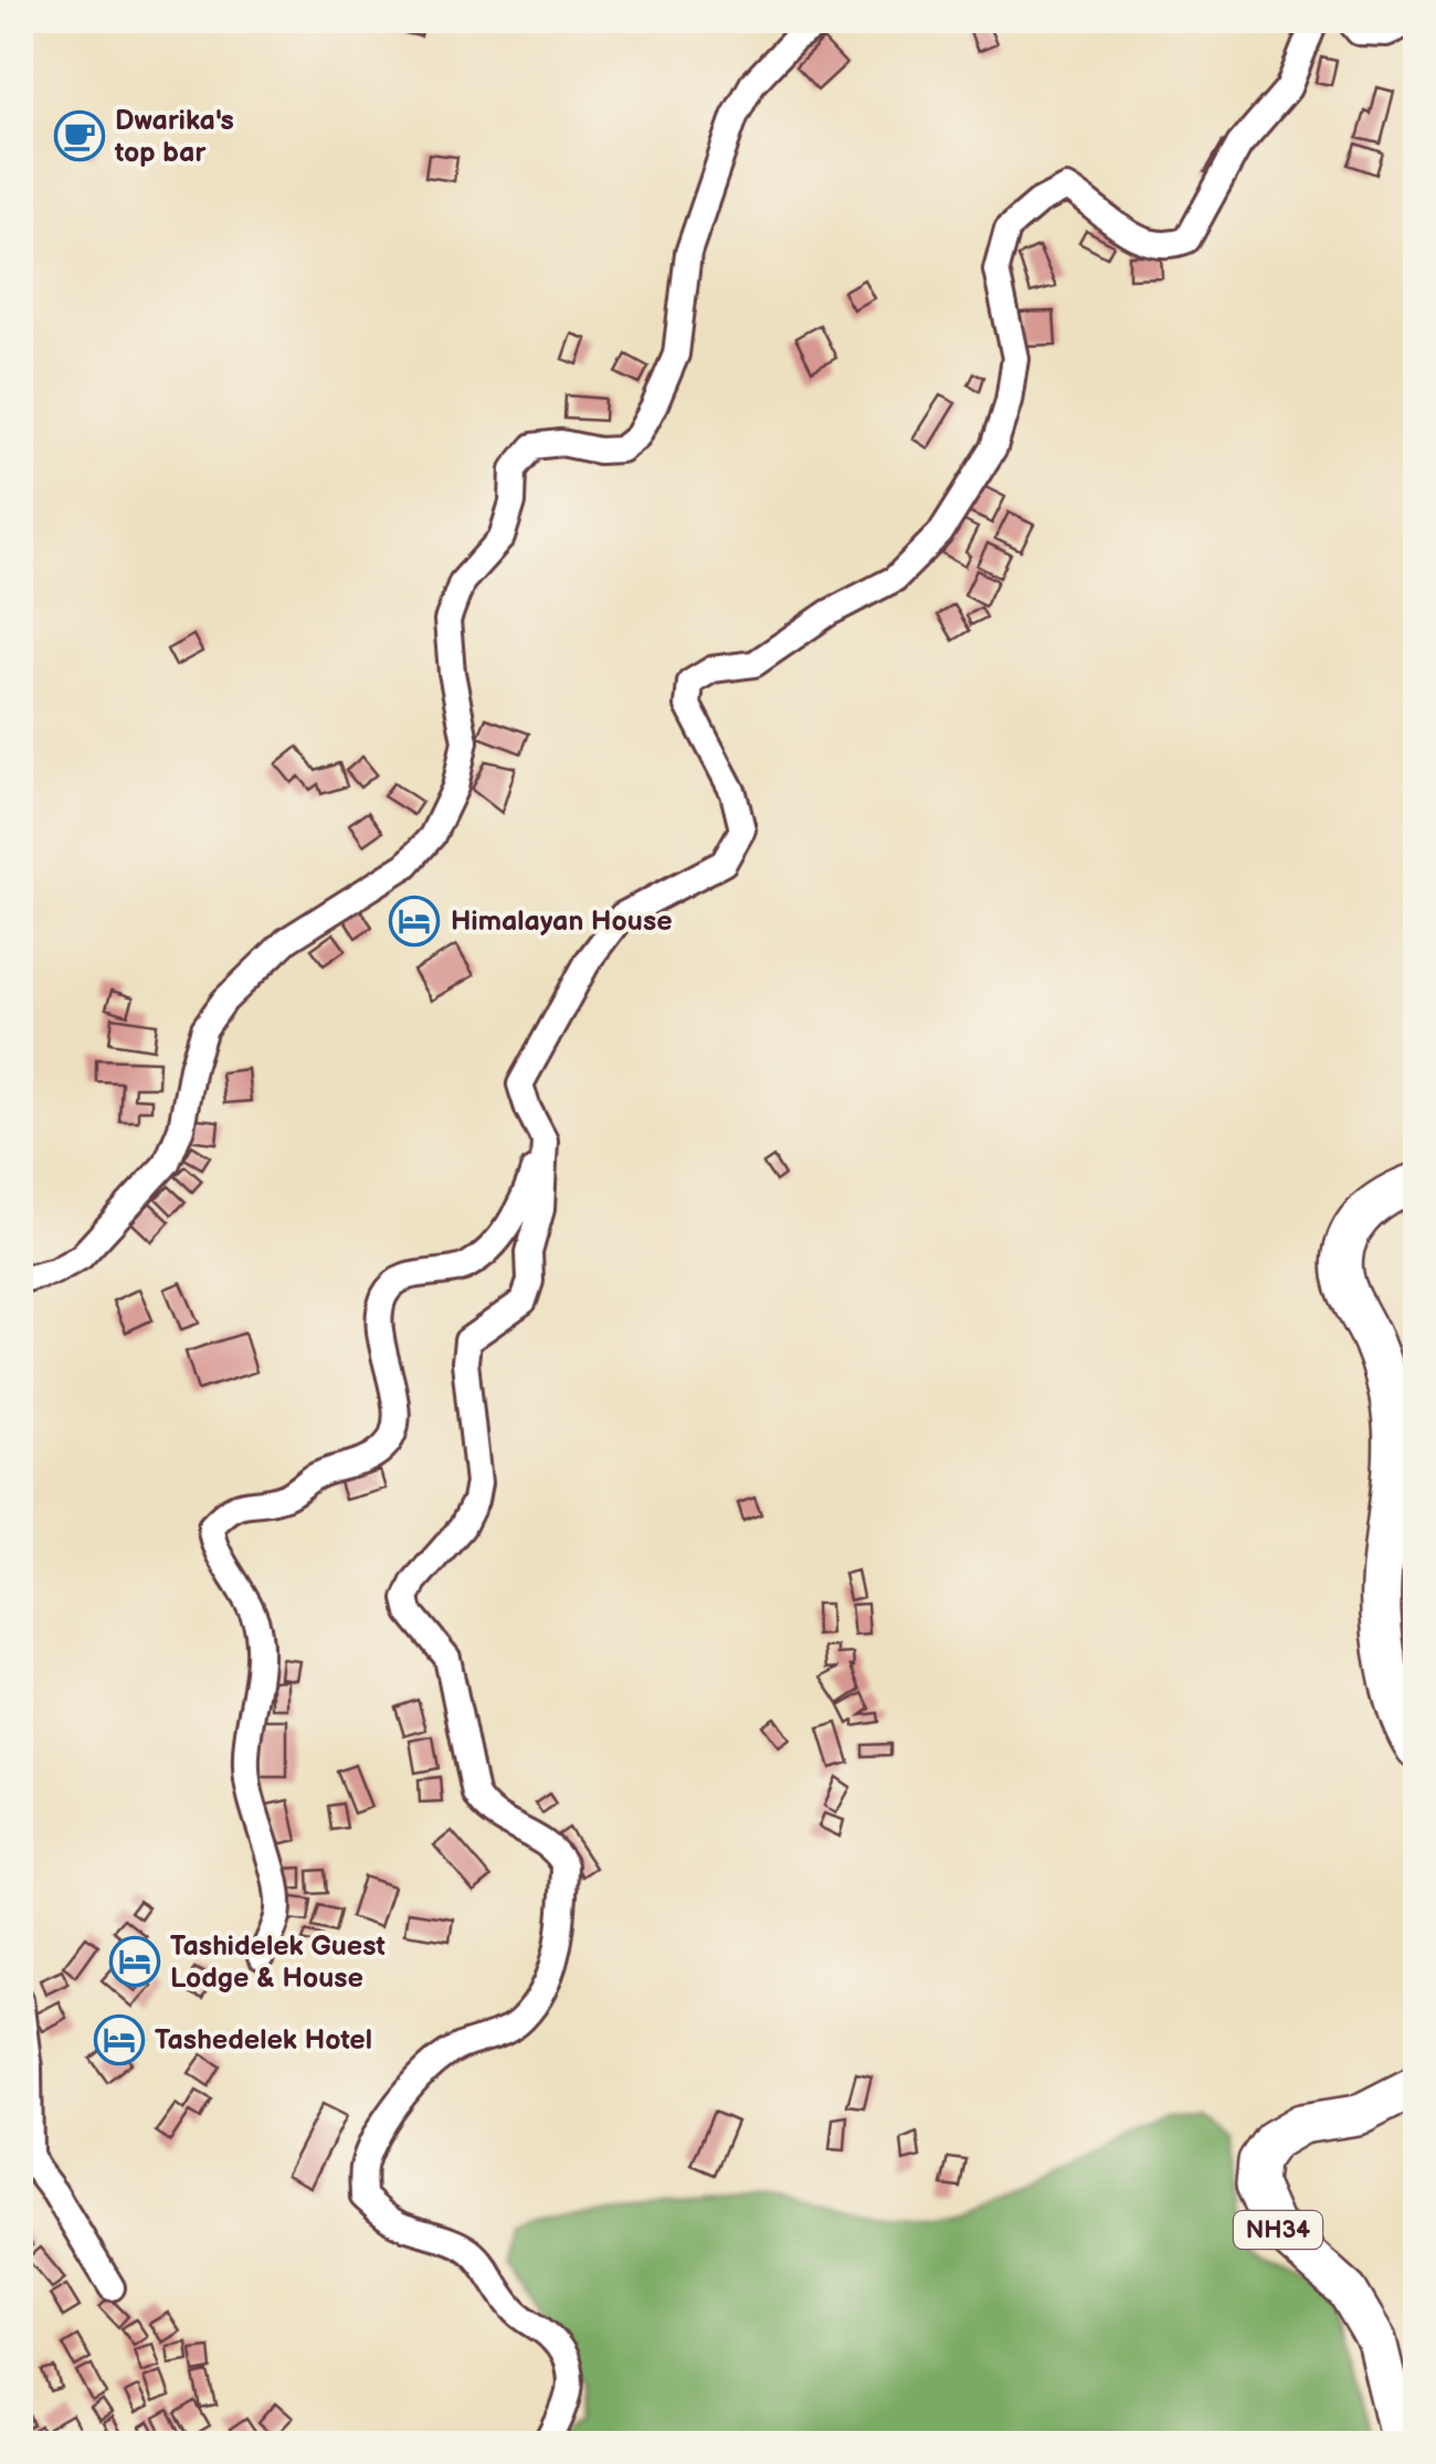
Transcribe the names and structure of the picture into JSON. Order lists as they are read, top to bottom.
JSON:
{
  "streets": {
    "highway": ["NH34"]
  },
  "places": {
    "cafe": ["Dwarika's top bar"],
    "hotel": ["Himalayan House", "Tashidelek Guest Lodge & House", "Tashedelek Hotel"]
  }
}
